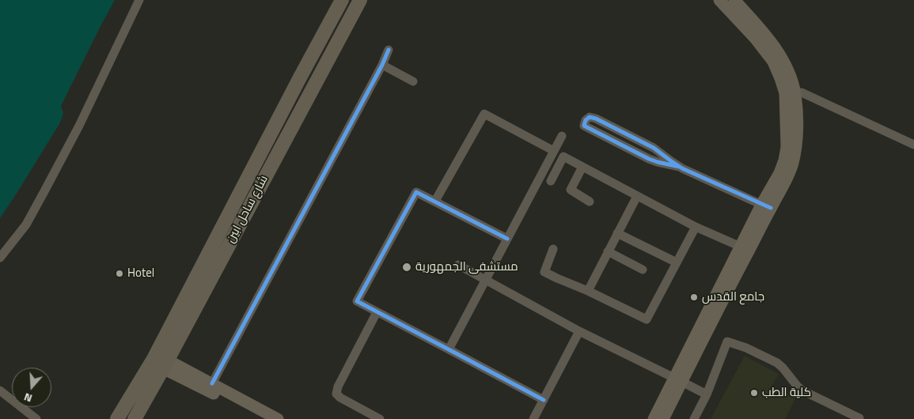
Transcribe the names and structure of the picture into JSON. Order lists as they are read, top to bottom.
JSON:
{
  "streets": {
    "highway": ["شارع ساحل ابين"]
  },
  "places": [
    "مستشفى الجمهورية",
    "Hotel",
    "جامع القدس",
    "كلية الطب"
  ],
  "north": "bottom"
}
